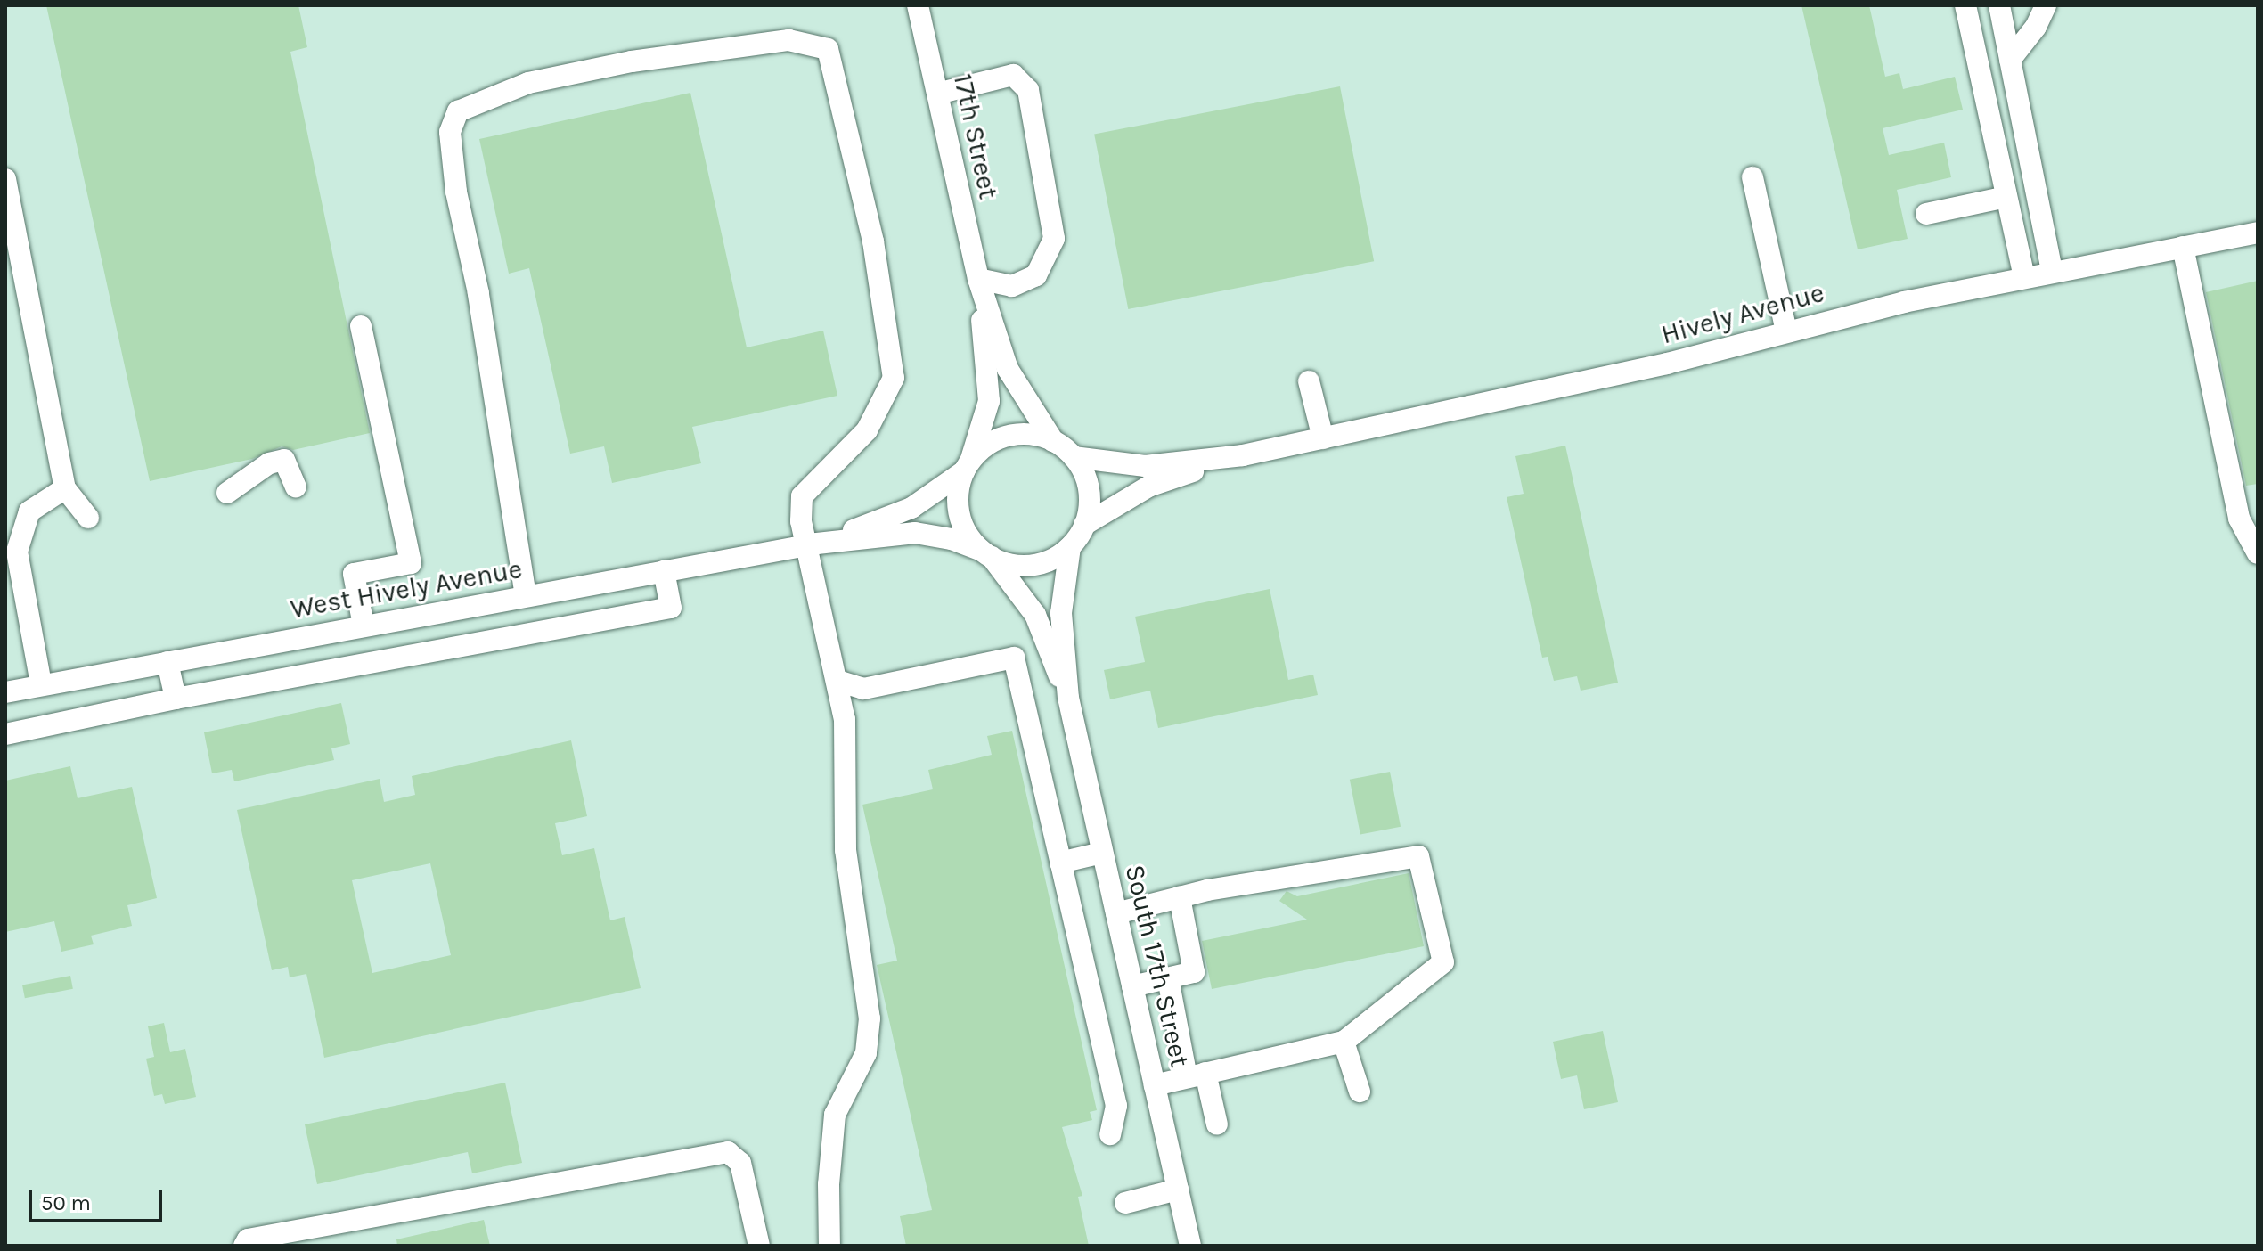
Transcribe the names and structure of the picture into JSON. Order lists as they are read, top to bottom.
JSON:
{
  "streets": {
    "street": [
      "17th Street",
      "Hively Avenue",
      "West Hively Avenue",
      "South 17th Street"
    ]
  },
  "crossings": [
    ["17th Street", "Hively Avenue"]
  ],
  "scale_bar": "50 m"
}
